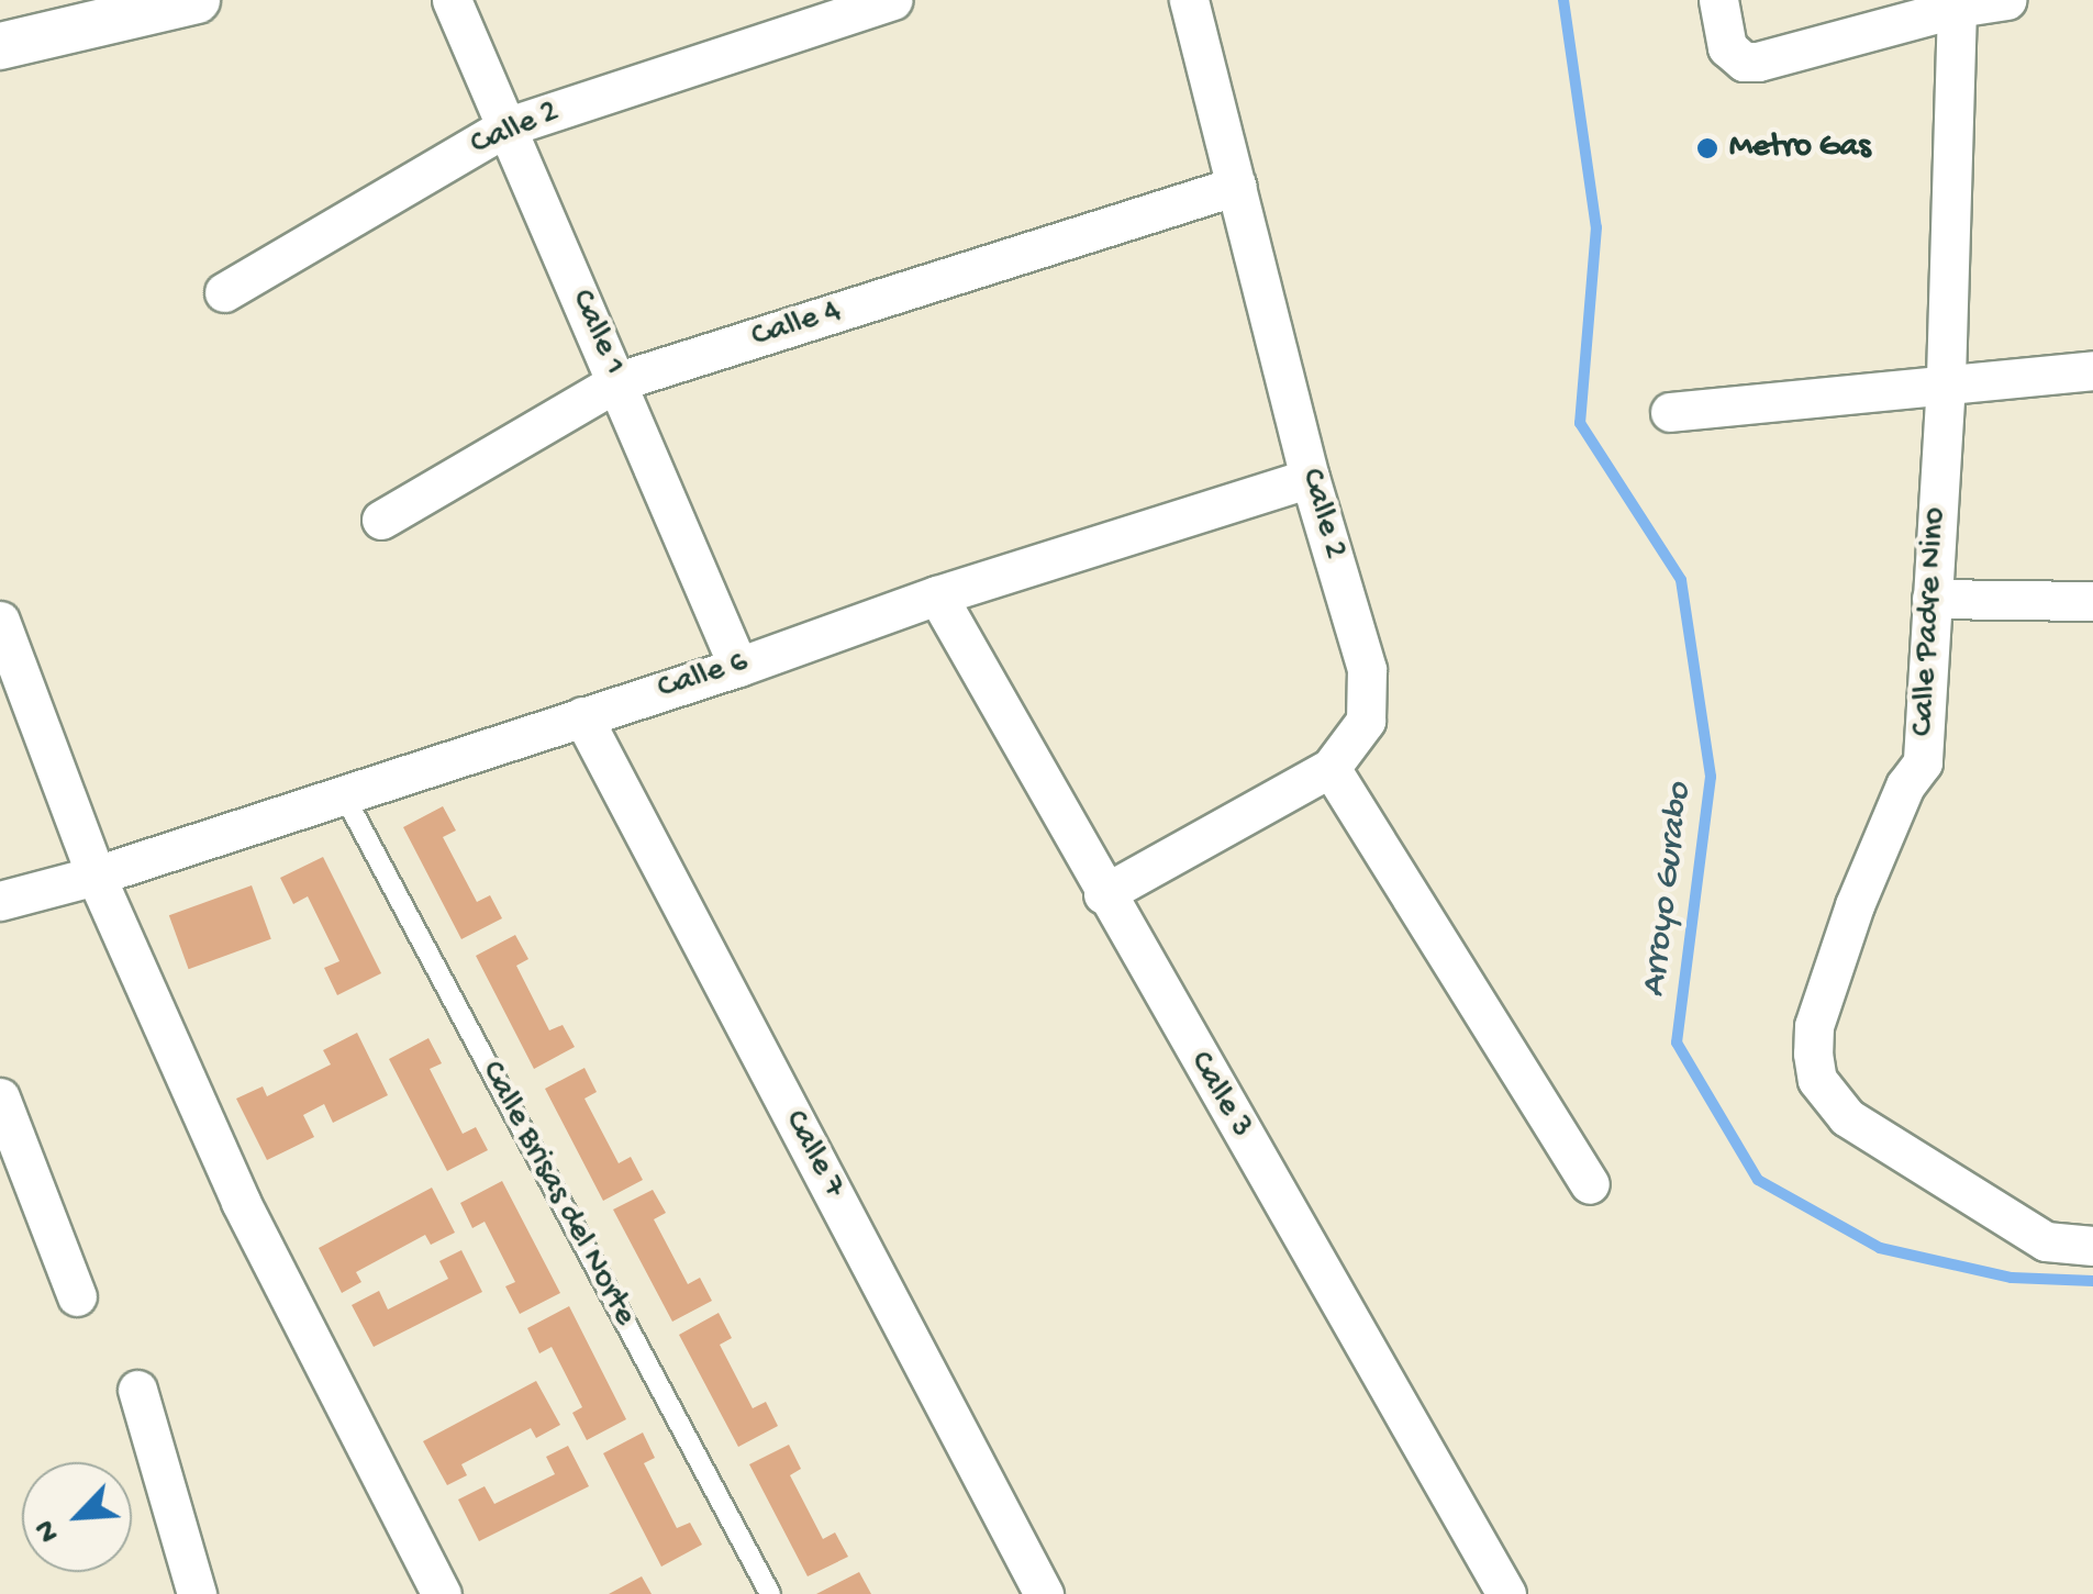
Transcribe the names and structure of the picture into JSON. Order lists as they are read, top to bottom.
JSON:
{
  "streets": {
    "street": [
      "Calle 2",
      "Calle 4",
      "Calle 1",
      "Calle Padre Nino",
      "Calle 6",
      "Calle 3",
      "Calle 7"
    ],
    "lane": ["Calle Brisas del Norte"]
  },
  "crossings": [
    ["Calle 2", "Calle 4"],
    ["Calle 2", "Calle 1"],
    ["Calle 2", "Calle 6"],
    ["Calle 2", "Calle 3"],
    ["Calle 4", "Calle 1"],
    ["Calle 1", "Calle 6"],
    ["Calle 6", "Calle 3"],
    ["Calle 6", "Calle 7"],
    ["Calle 6", "Calle Brisas del Norte"]
  ],
  "water": ["Arroyo Gurabo"],
  "places": ["Metro Gas"],
  "north": "bottom left"
}
